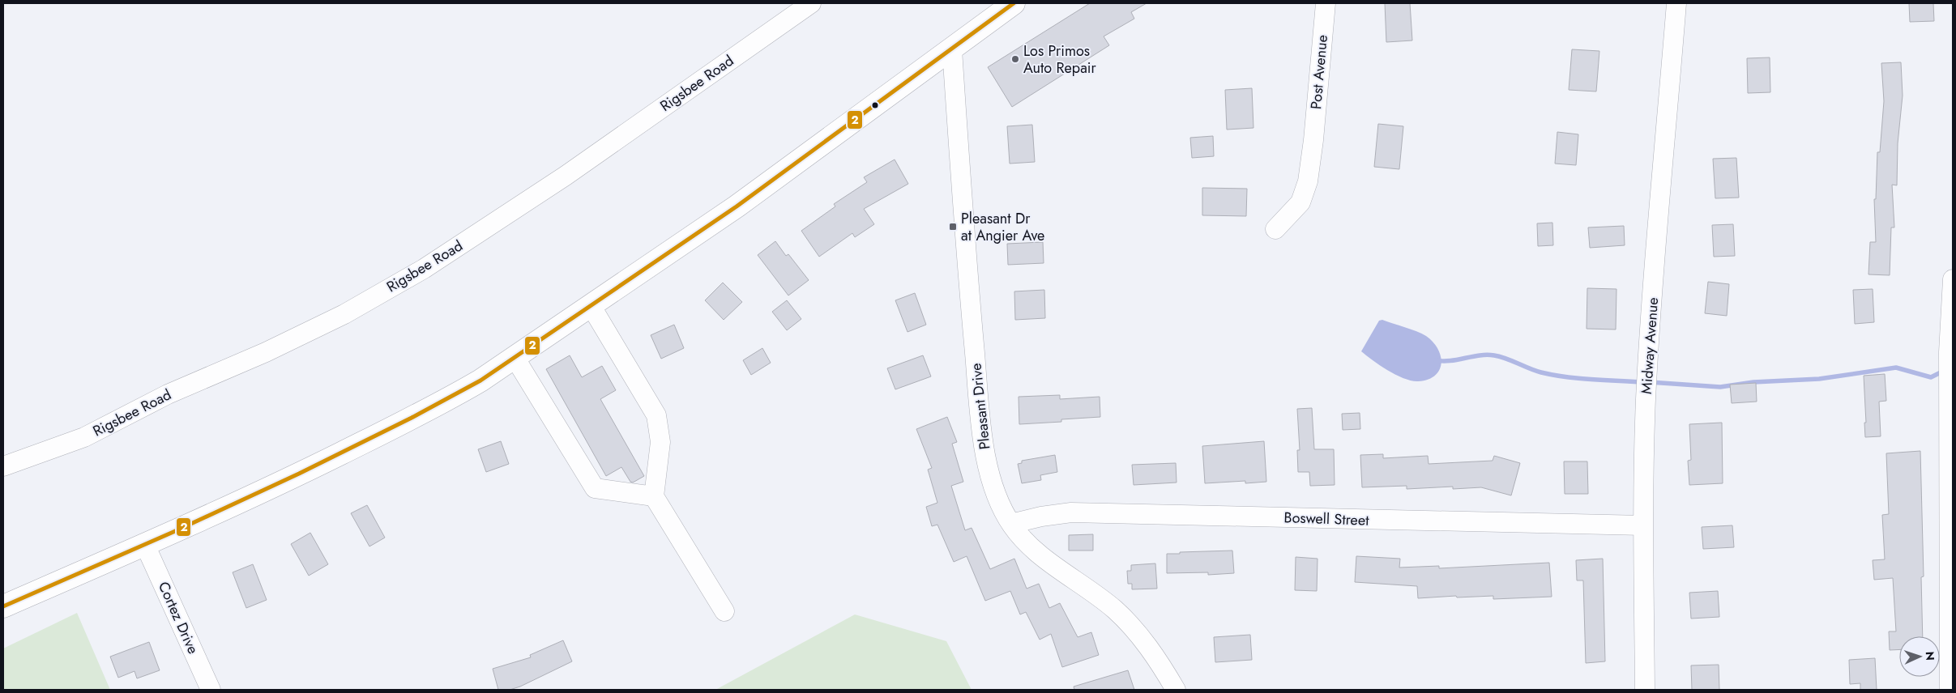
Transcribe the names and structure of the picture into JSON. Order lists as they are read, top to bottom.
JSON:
{
  "streets": {
    "street": [
      "Post Avenue",
      "Rigsbee Road",
      "Midway Avenue",
      "Pleasant Drive",
      "Boswell Street",
      "Cortez Drive"
    ]
  },
  "crossings": [
    ["Midway Avenue", "Boswell Street"],
    ["Pleasant Drive", "Boswell Street"]
  ],
  "places": {
    "other": ["Los Primos Auto Repair"],
    "transit": ["Pleasant Dr at Angier Ave"]
  },
  "lines": ["transit line 2"],
  "north": "right"
}
